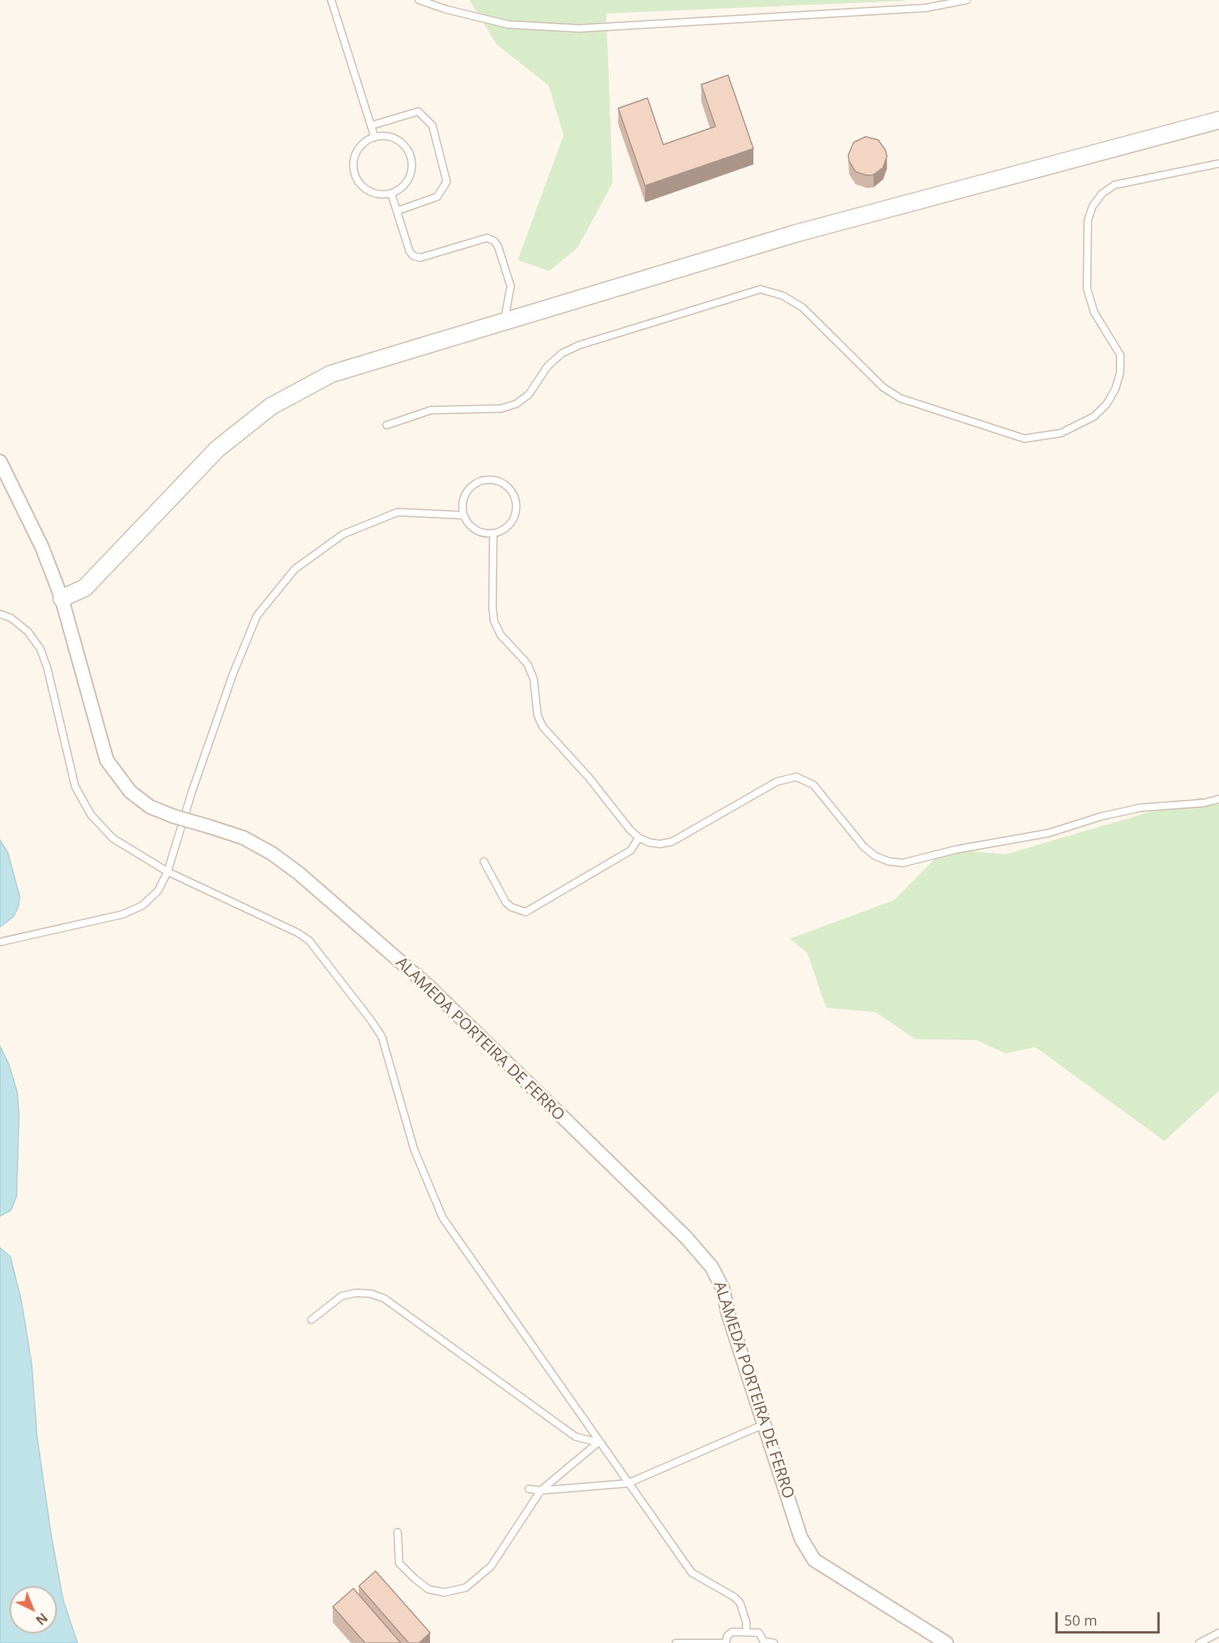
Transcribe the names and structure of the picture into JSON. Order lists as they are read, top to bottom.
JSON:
{
  "streets": {
    "street": ["ALAMEDA PORTEIRA DE FERRO"]
  },
  "scale_bar": "50 m",
  "north": "bottom right"
}
